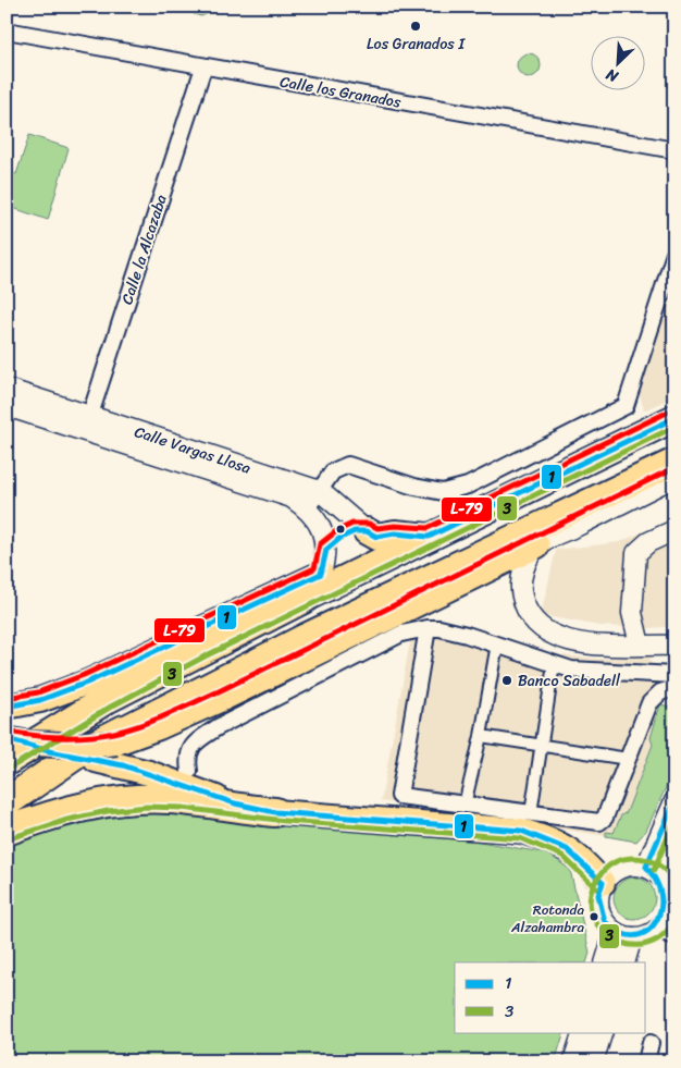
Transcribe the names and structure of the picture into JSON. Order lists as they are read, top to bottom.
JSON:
{
  "streets": {
    "street": ["Calle los Granados", "Calle la Alcazaba", "Calle Vargas Llosa"]
  },
  "crossings": [
    ["Calle los Granados", "Calle la Alcazaba"],
    ["Calle la Alcazaba", "Calle Vargas Llosa"]
  ],
  "places": ["Los Granados I", "Banco Sabadell", "Rotonda Alzahambra"],
  "lines": ["transit line L-79", "transit line 1", "transit line 3"],
  "legend": ["1", "3"],
  "north": "bottom left"
}
